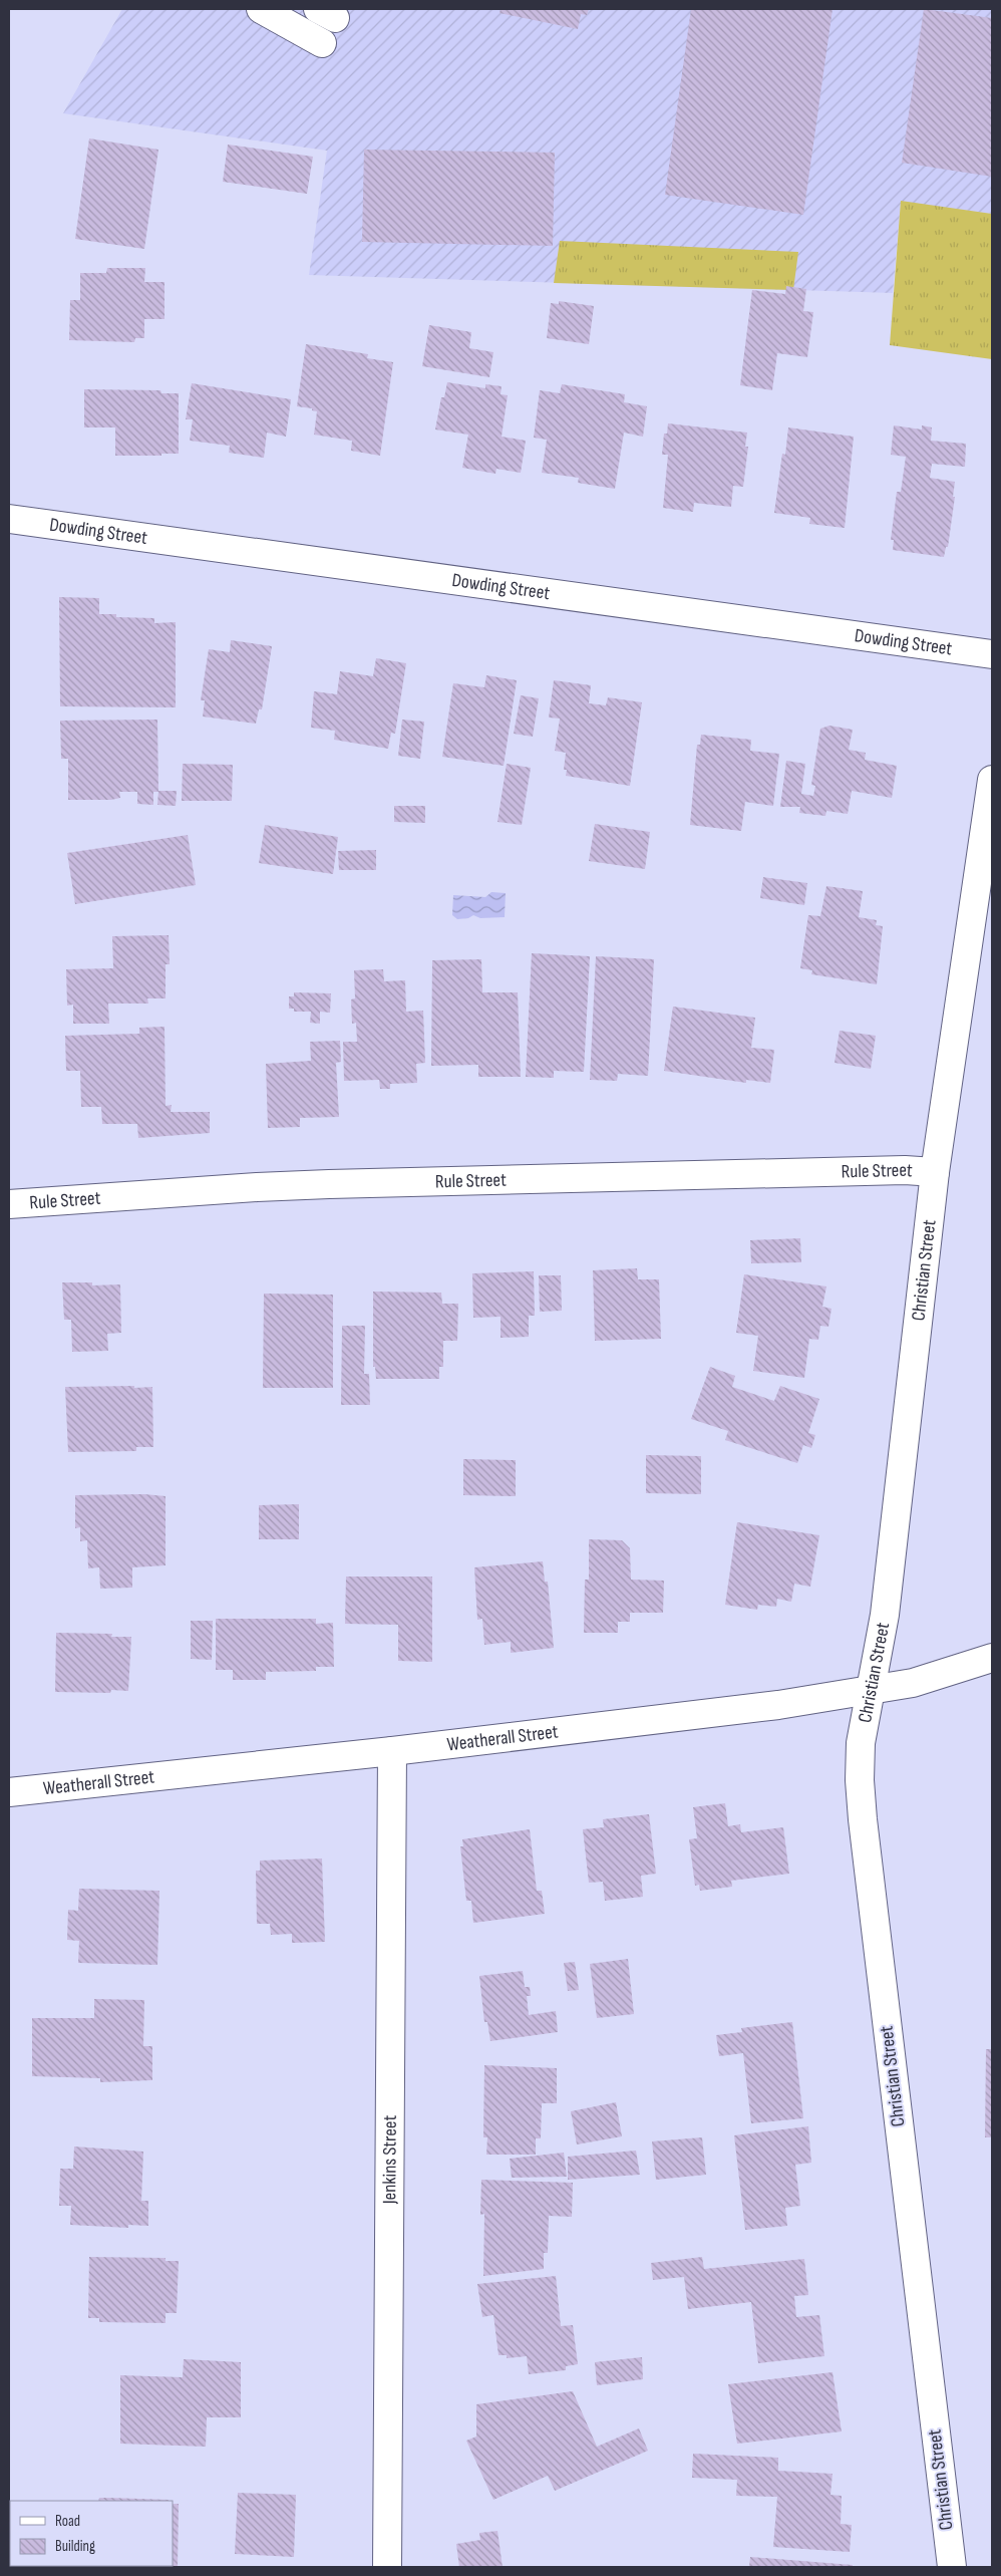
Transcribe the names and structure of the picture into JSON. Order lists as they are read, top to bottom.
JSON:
{
  "streets": {
    "street": [
      "Dowding Street",
      "Rule Street",
      "Christian Street",
      "Weatherall Street",
      "Jenkins Street"
    ]
  },
  "crossings": [
    ["Rule Street", "Christian Street"],
    ["Christian Street", "Weatherall Street"],
    ["Weatherall Street", "Jenkins Street"]
  ],
  "legend": ["Road", "Building"]
}
